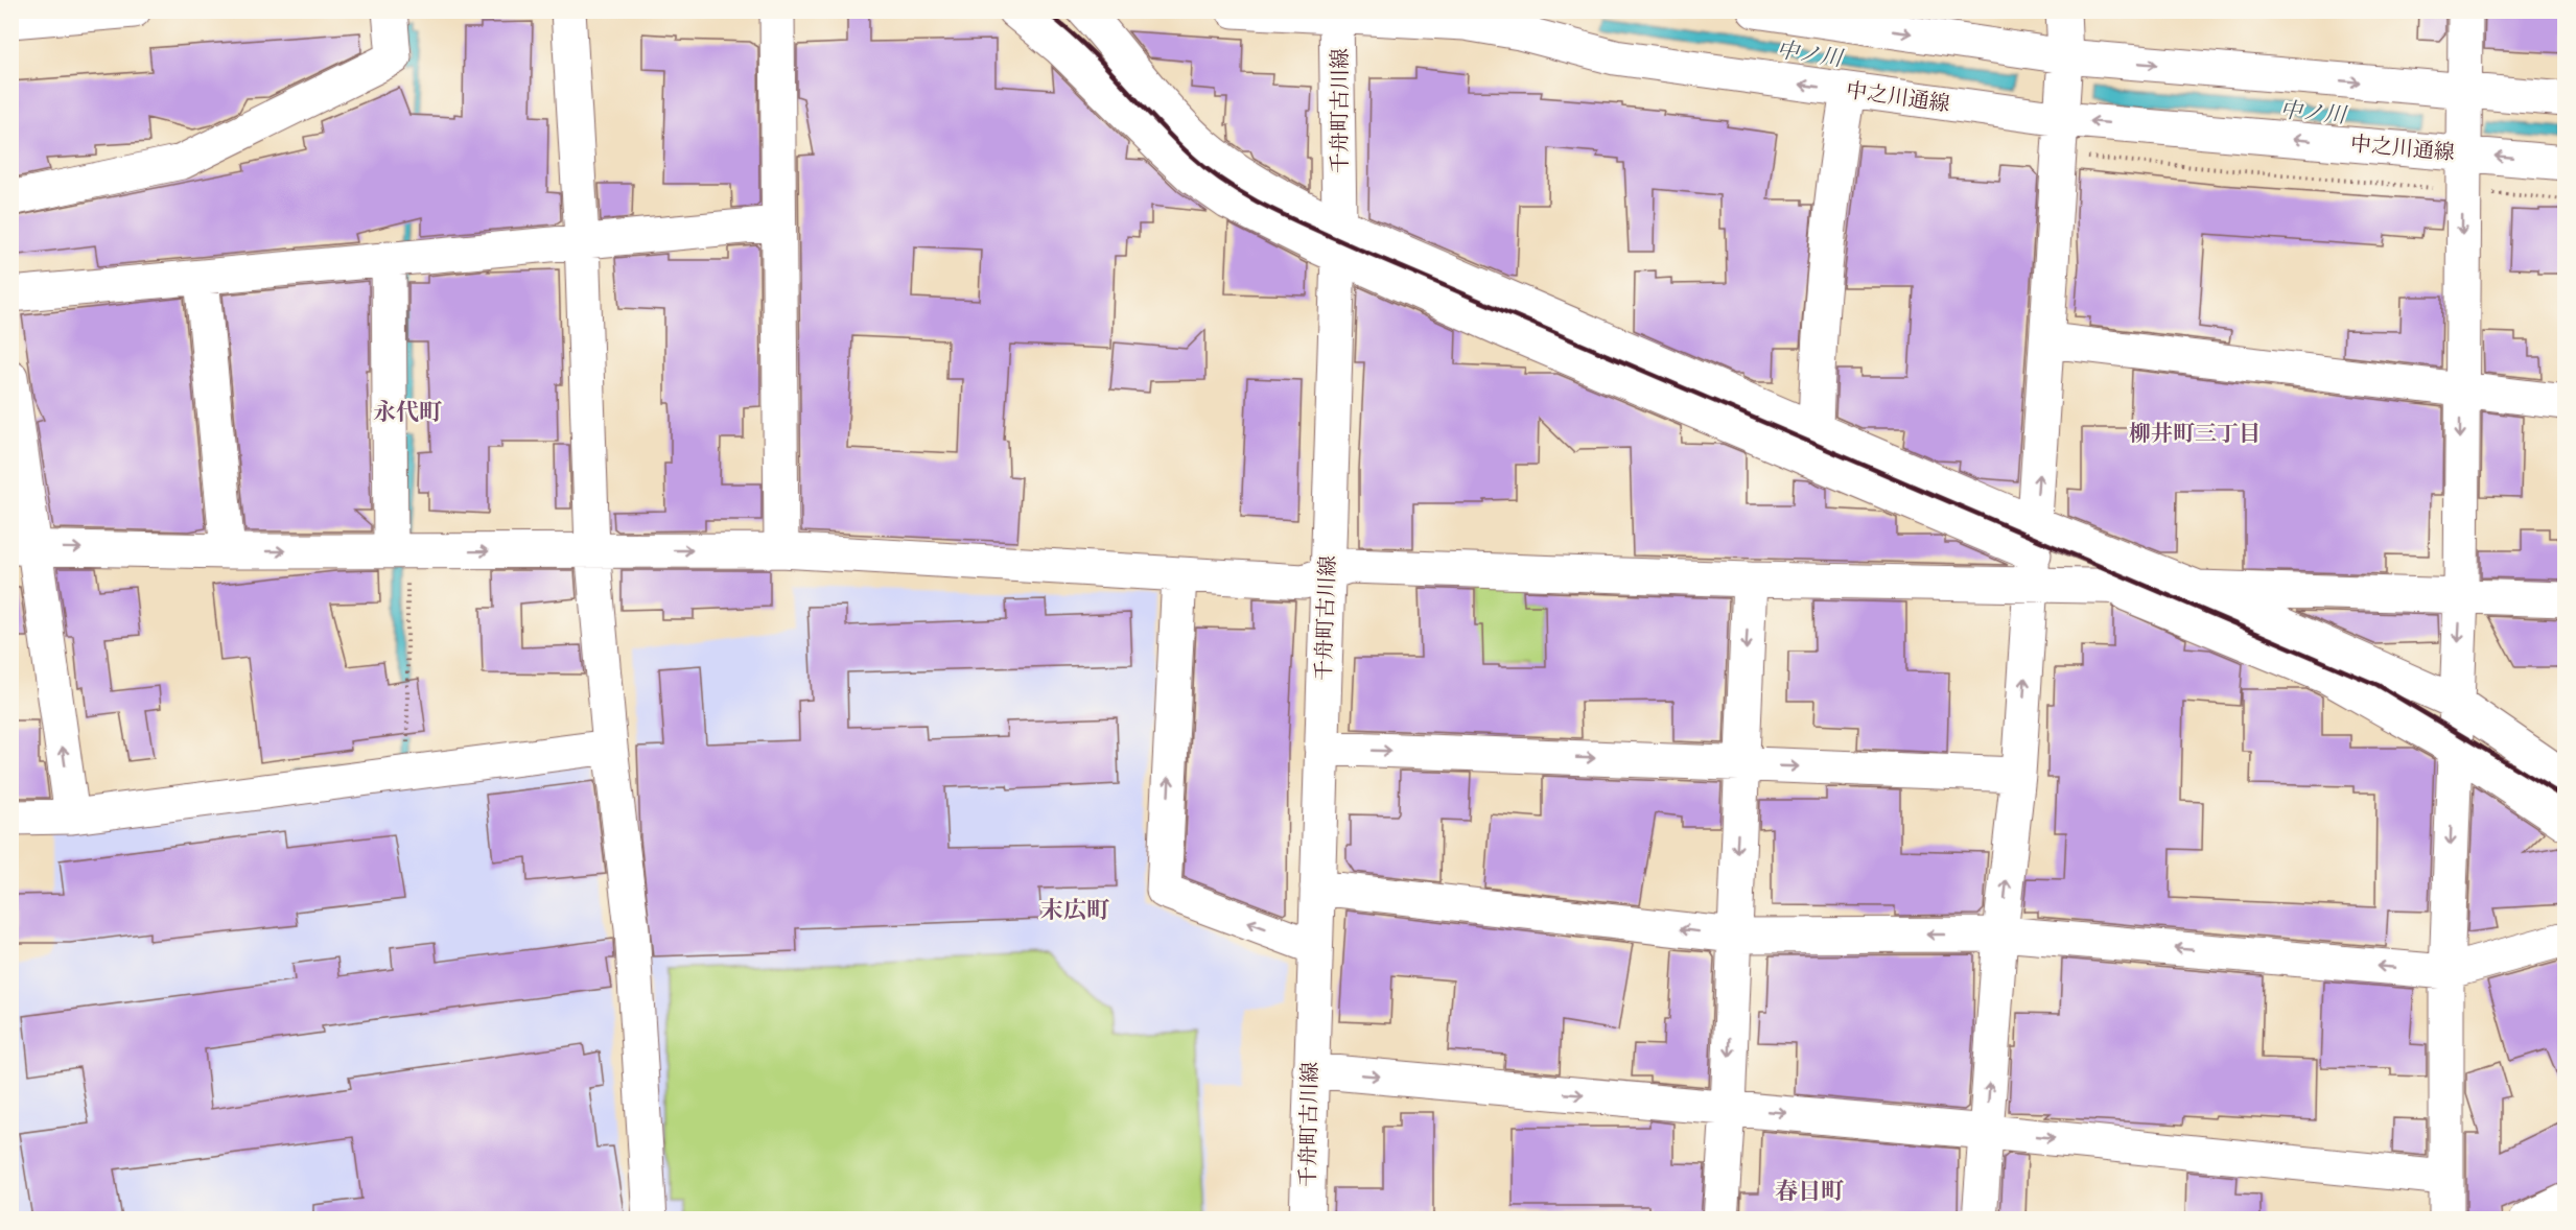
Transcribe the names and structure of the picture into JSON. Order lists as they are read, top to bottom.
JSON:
{
  "streets": {
    "street": ["中之川通線", "千舟町古川線"]
  },
  "crossings": [
    ["中之川通線", "千舟町古川線"]
  ],
  "districts": [
    "永代町",
    "柳井町三丁目",
    "末広町",
    "春日町"
  ],
  "water": ["中ノ川"]
}
